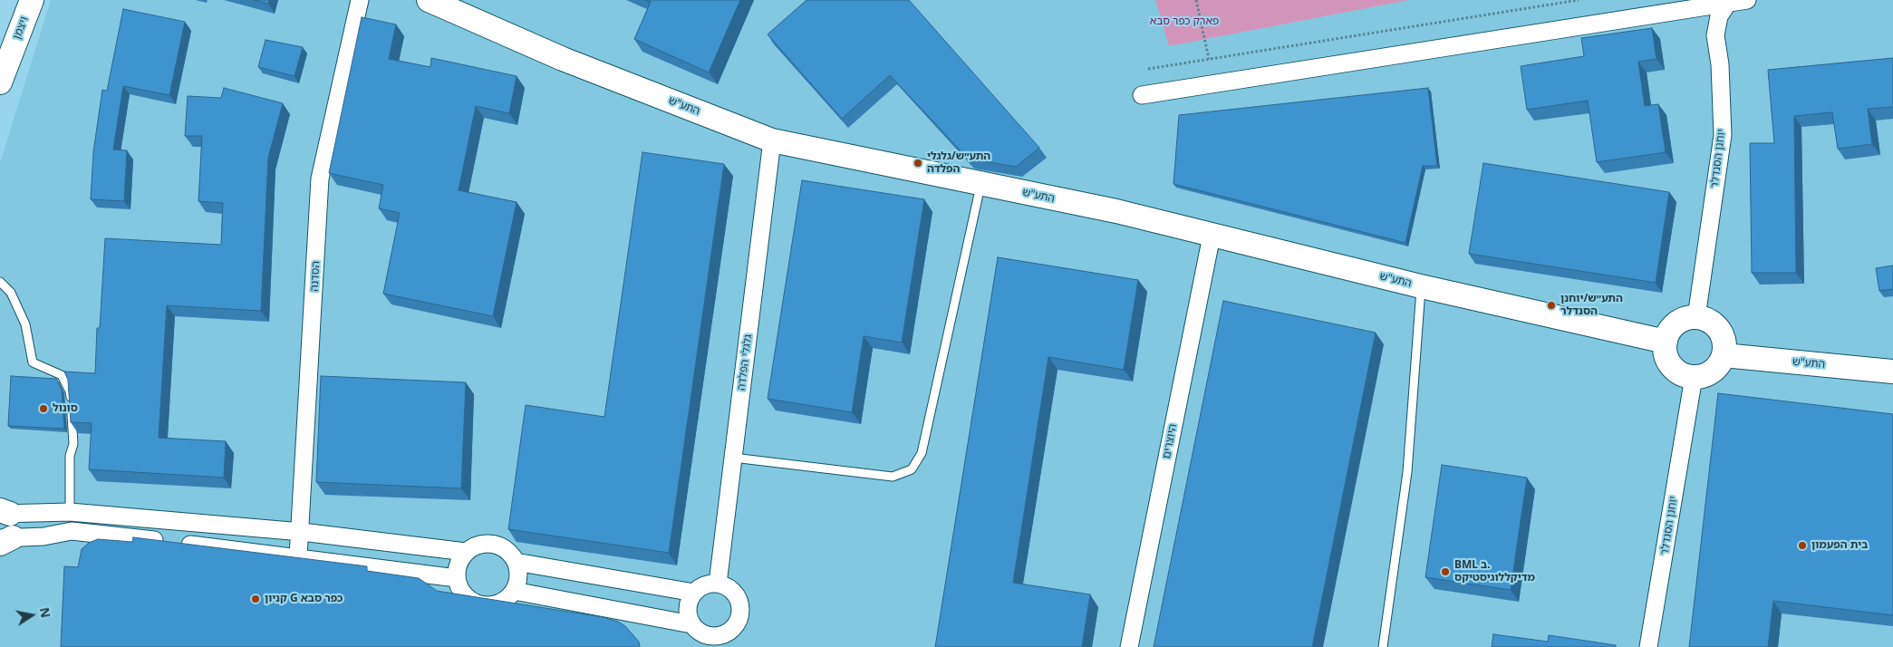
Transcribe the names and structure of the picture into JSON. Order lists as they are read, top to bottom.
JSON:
{
  "streets": {
    "street": [
      "ויצמן",
      "התע\"ש",
      "יוחנן הסנדלר",
      "הסדנה",
      "גלגלי הפלדה",
      "היוצרים"
    ]
  },
  "crossings": [
    ["התע\"ש", "יוחנן הסנדלר"],
    ["התע\"ש", "גלגלי הפלדה"],
    ["התע\"ש", "היוצרים"]
  ],
  "parks": ["פארק כפר סבא"],
  "places": [
    "התע״ש/גלגלי הפלדה",
    "התע״ש/יוחנן הסנדלר",
    "סונול",
    "בית הפעמון",
    "BML ב. מדיקללוגיסטיקס",
    "קניון G כפר סבא"
  ],
  "north": "right"
}
